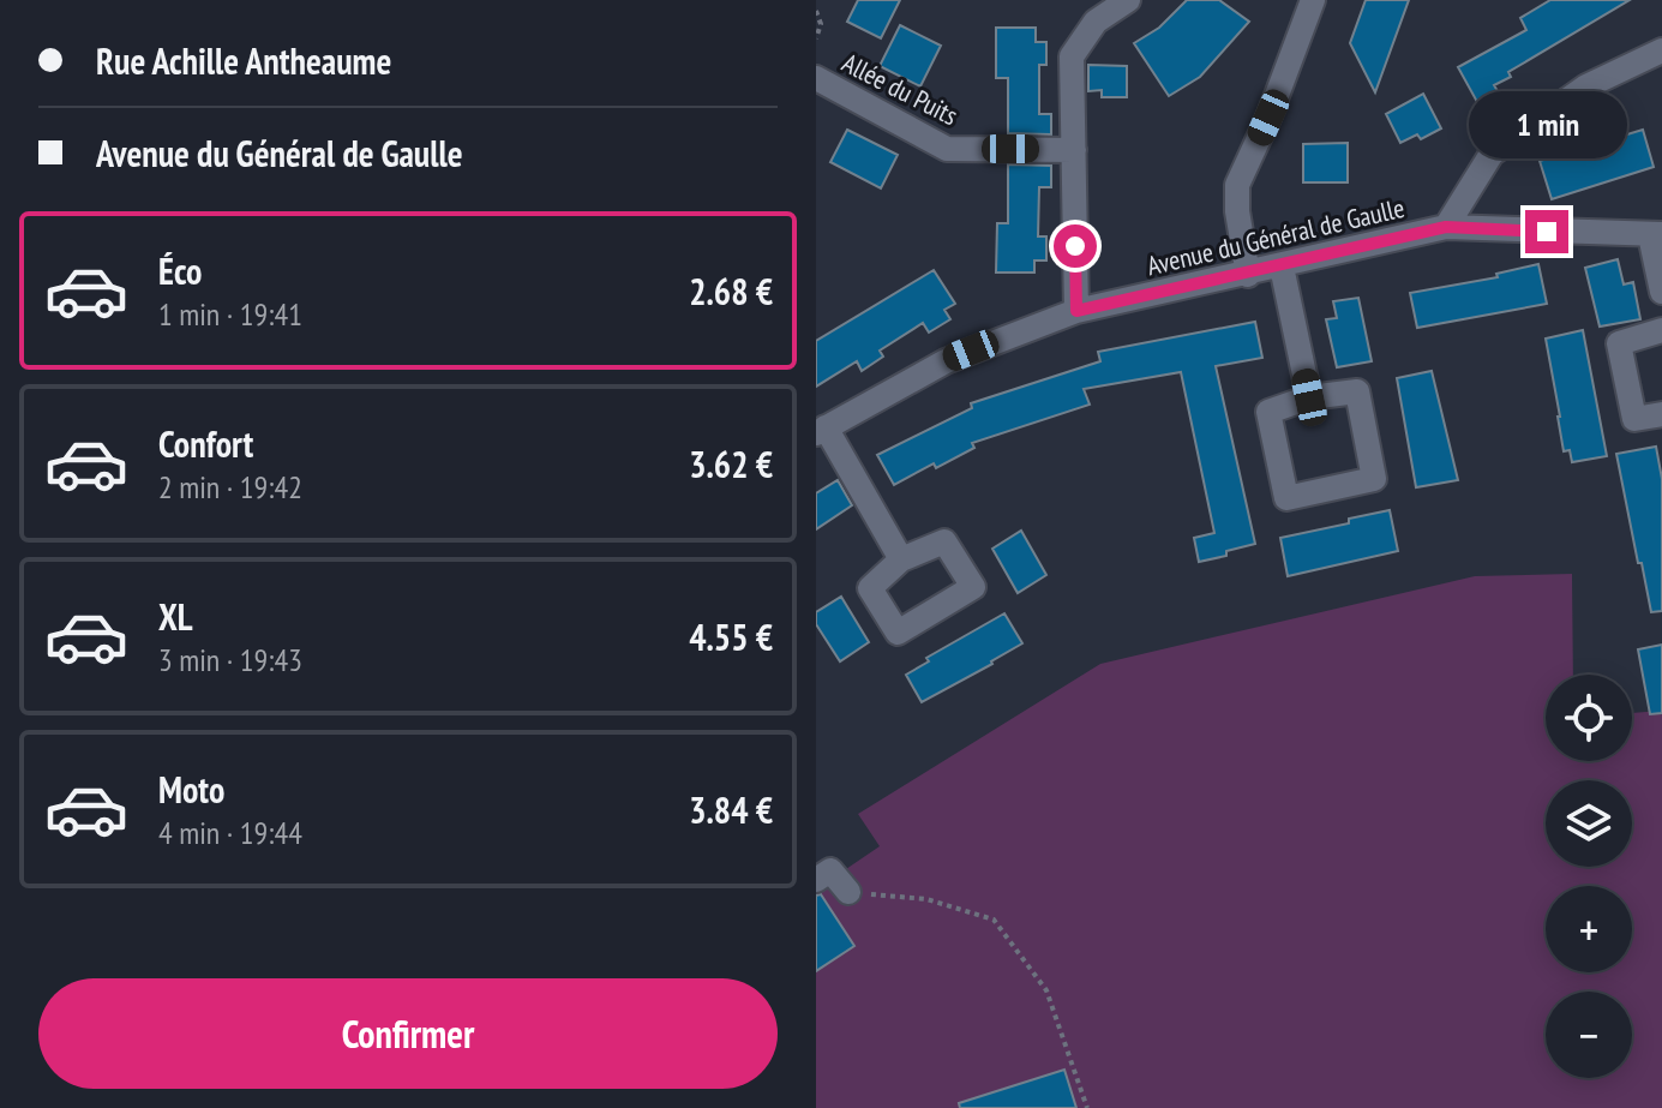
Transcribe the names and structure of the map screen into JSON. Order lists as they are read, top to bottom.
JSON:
{
  "streets": {
    "street": ["Allée du Puits", "Avenue du Général de Gaulle"]
  },
  "page": {
    "banner": ["Rue Achille Antheaume", "Avenue du Général de Gaulle"],
    "bubble": "1 min",
    "list": [
      {
        "name": "Éco",
        "note": "1 min · 19:41",
        "value": "2.68 €"
      },
      {
        "name": "Confort",
        "note": "2 min · 19:42",
        "value": "3.62 €"
      },
      {
        "name": "XL",
        "note": "3 min · 19:43",
        "value": "4.55 €"
      },
      {
        "name": "Moto",
        "note": "4 min · 19:44",
        "value": "3.84 €"
      }
    ],
    "map_buttons": ["+", "−"],
    "buttons": "Confirmer"
  }
}
